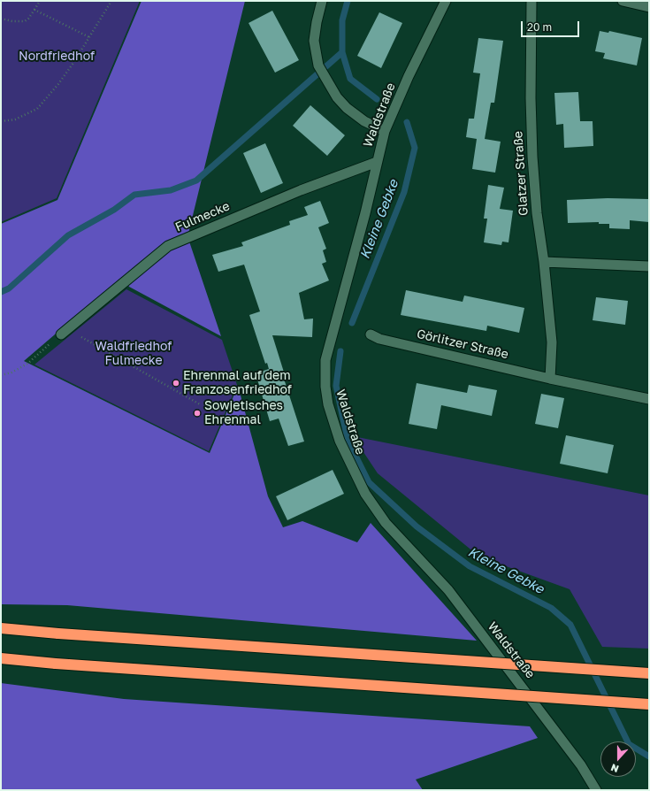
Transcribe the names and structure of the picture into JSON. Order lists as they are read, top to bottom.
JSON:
{
  "streets": {
    "street": [
      "Waldstraße",
      "Glatzer Straße",
      "Fulmecke",
      "Görlitzer Straße"
    ]
  },
  "crossings": [
    ["Waldstraße", "Fulmecke"],
    ["Glatzer Straße", "Görlitzer Straße"]
  ],
  "water": ["Kleine Gebke"],
  "parks": ["Nordfriedhof", "Waldfriedhof Fulmecke"],
  "places": ["Ehrenmal auf dem Franzosenfriedhof", "Sowjetisches Ehrenmal"],
  "scale_bar": "20 m",
  "north": "bottom"
}
